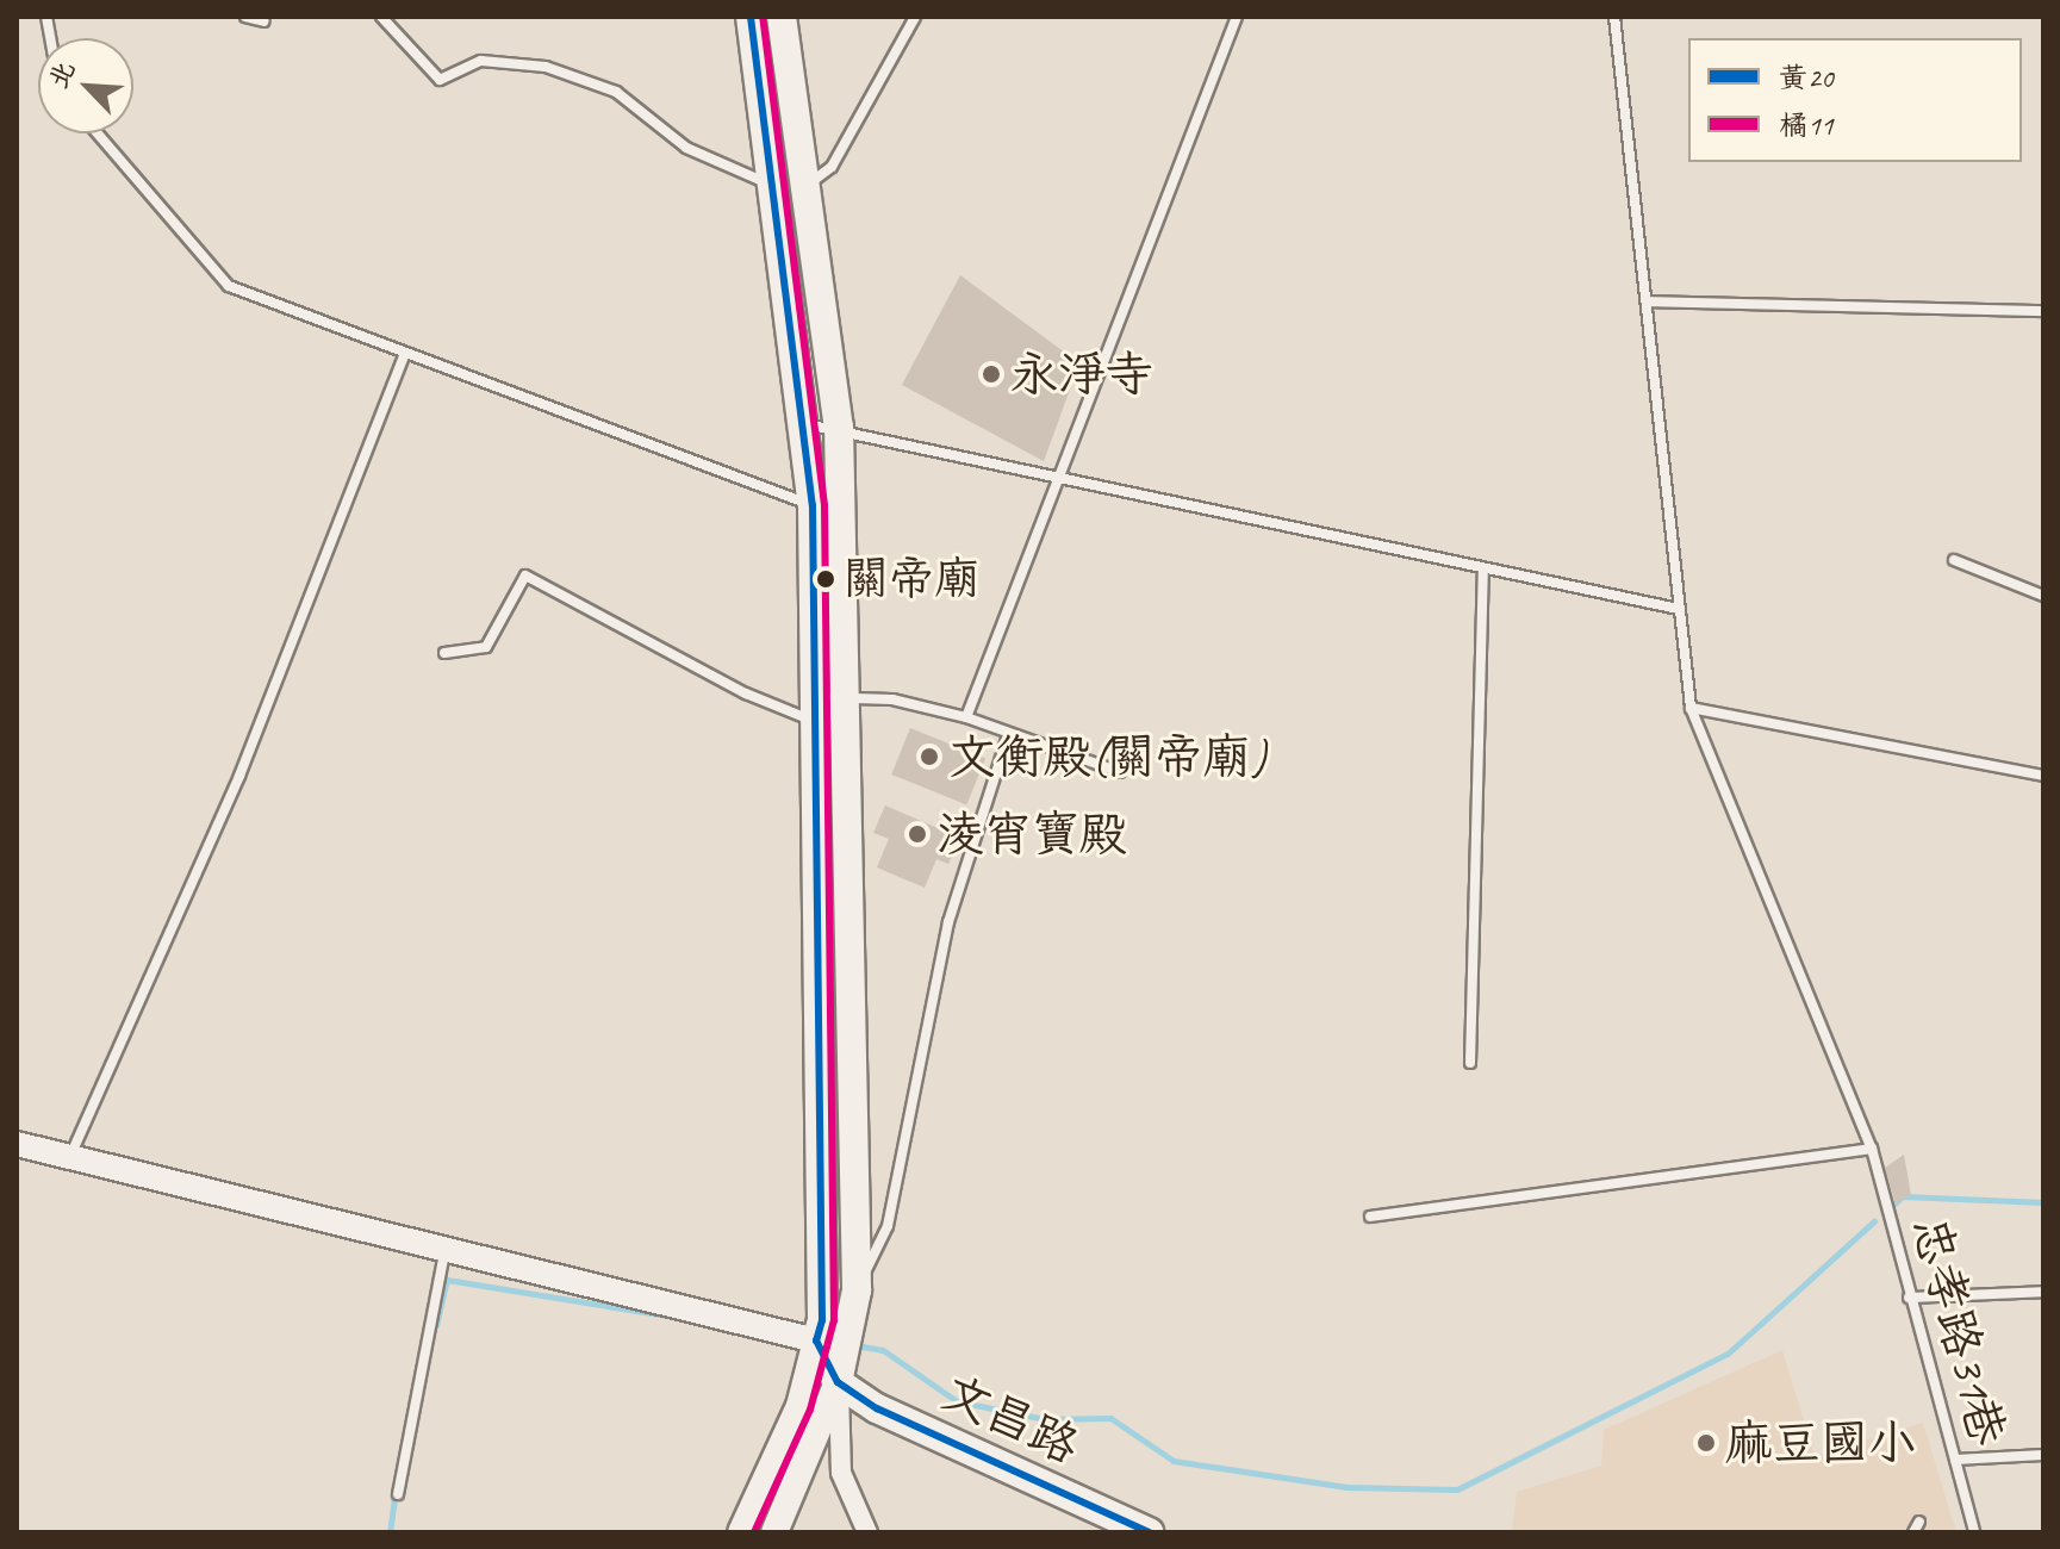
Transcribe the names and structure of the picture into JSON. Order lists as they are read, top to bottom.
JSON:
{
  "streets": {
    "main road": ["文昌路"],
    "lane": ["忠孝路31巷"]
  },
  "places": [
    "永淨寺",
    "關帝廟",
    "文衡殿(關帝廟)",
    "淩宵寶殿",
    "麻豆國小"
  ],
  "lines": ["transit line 黃20", "transit line 橘11"],
  "legend": ["黃20", "橘11"],
  "north": "top left"
}
